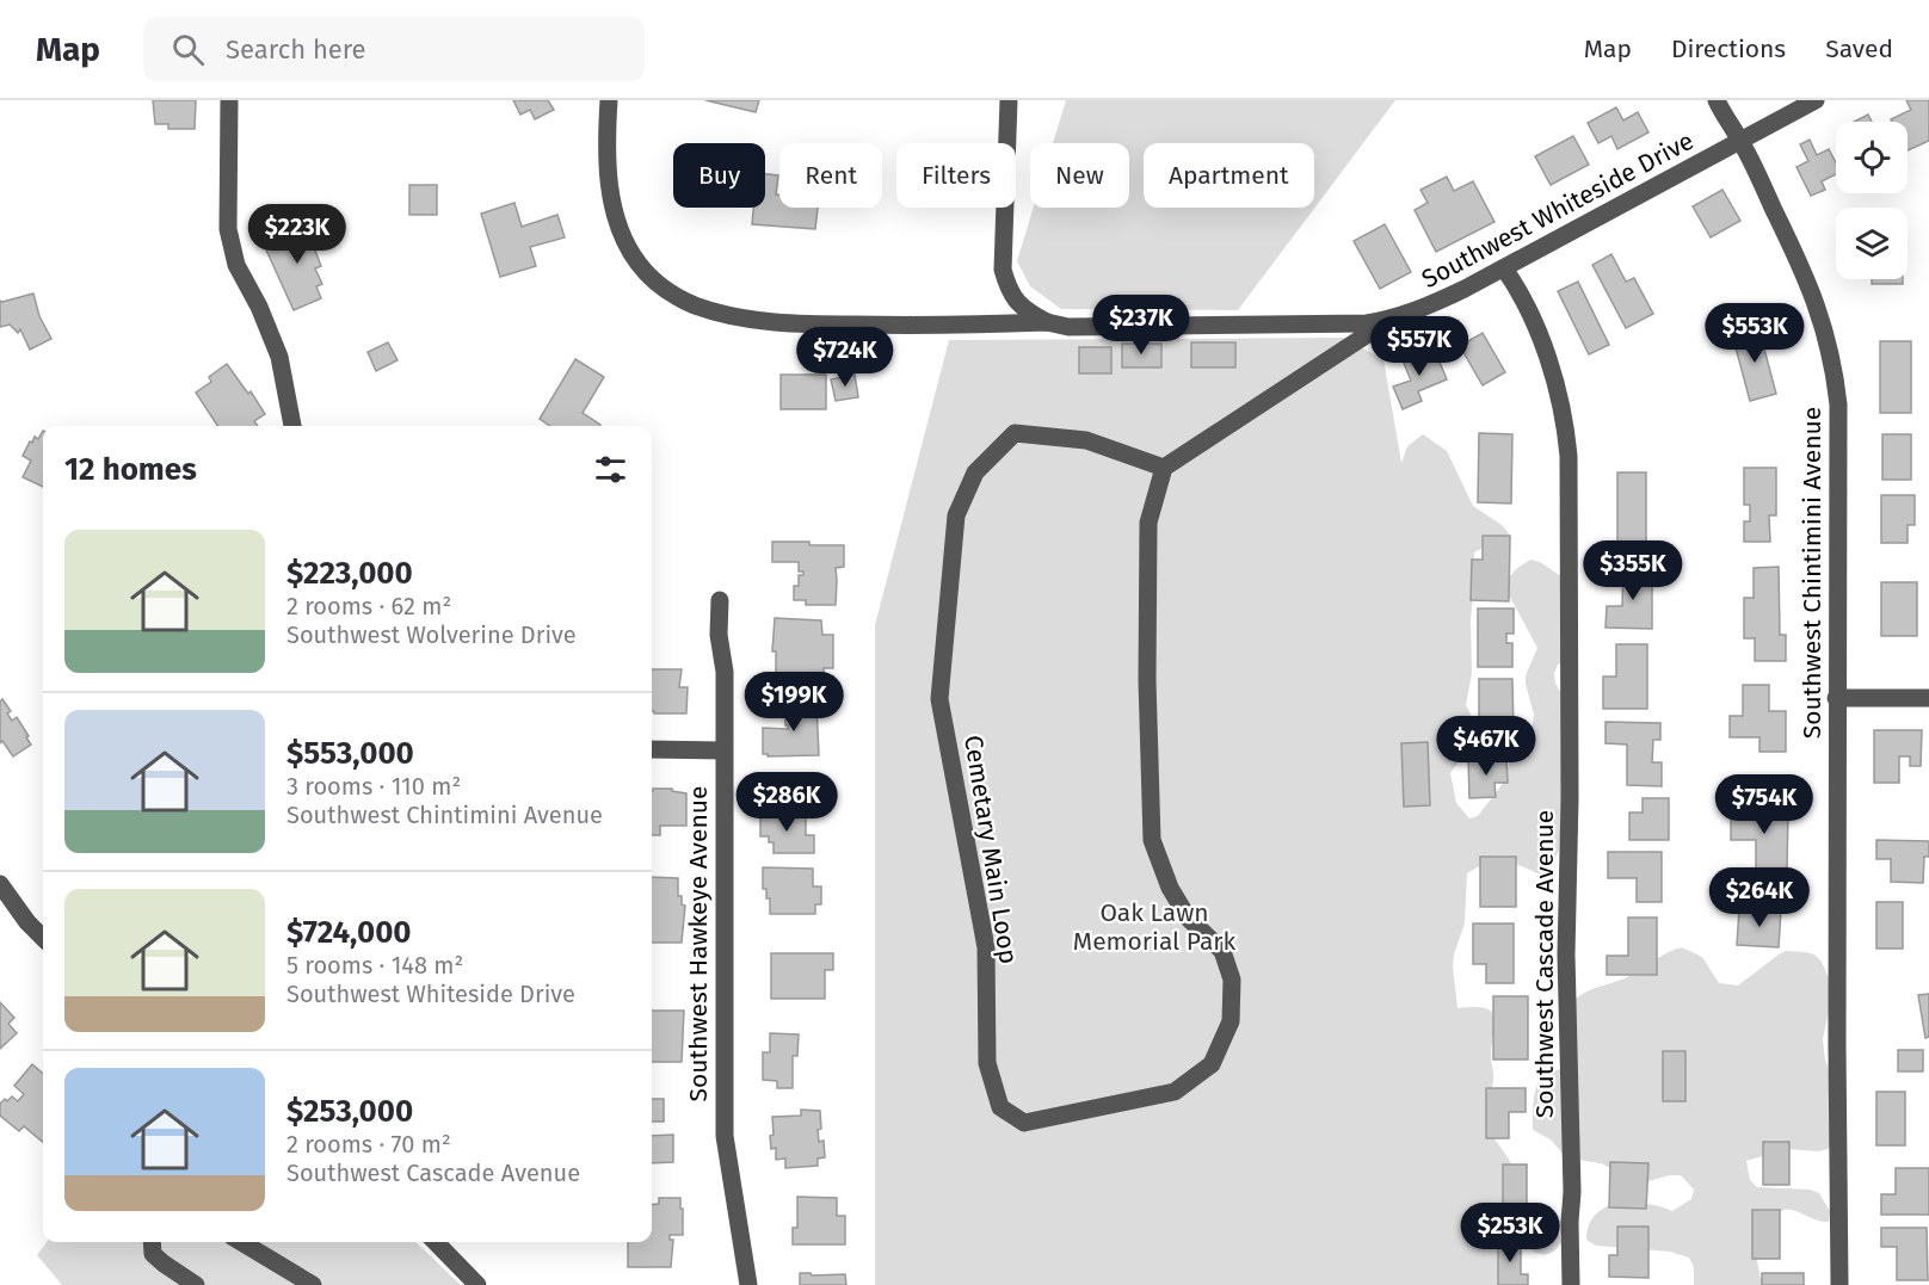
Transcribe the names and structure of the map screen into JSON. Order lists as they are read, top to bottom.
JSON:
{
  "streets": {
    "street": [
      "Southwest Whiteside Drive",
      "Southwest Chintimini Avenue",
      "Cemetary Main Loop",
      "Southwest Hawkeye Avenue",
      "Southwest Cascade Avenue"
    ]
  },
  "crossings": [
    ["Southwest Whiteside Drive", "Southwest Chintimini Avenue"],
    ["Southwest Whiteside Drive", "Southwest Cascade Avenue"]
  ],
  "parks": ["Oak Lawn Memorial Park"],
  "page": {
    "header": "Map",
    "search": "Search here",
    "nav": ["Map", "Directions", "Saved"],
    "chip": [
      "Buy",
      "Rent",
      "Filters",
      "New",
      "Apartment"
    ],
    "price": [
      "$223K",
      "$237K",
      "$553K",
      "$557K",
      "$724K",
      "$355K",
      "$199K",
      "$467K",
      "$286K",
      "$754K",
      "$264K",
      "$253K"
    ],
    "heading": "12 homes",
    "list": [
      {
        "name": "$223,000",
        "note": "2 rooms · 62 m² · Southwest Wolverine Drive"
      },
      {
        "name": "$553,000",
        "note": "3 rooms · 110 m² · Southwest Chintimini Avenue"
      },
      {
        "name": "$724,000",
        "note": "5 rooms · 148 m² · Southwest Whiteside Drive"
      },
      {
        "name": "$253,000",
        "note": "2 rooms · 70 m² · Southwest Cascade Avenue"
      }
    ]
  }
}
